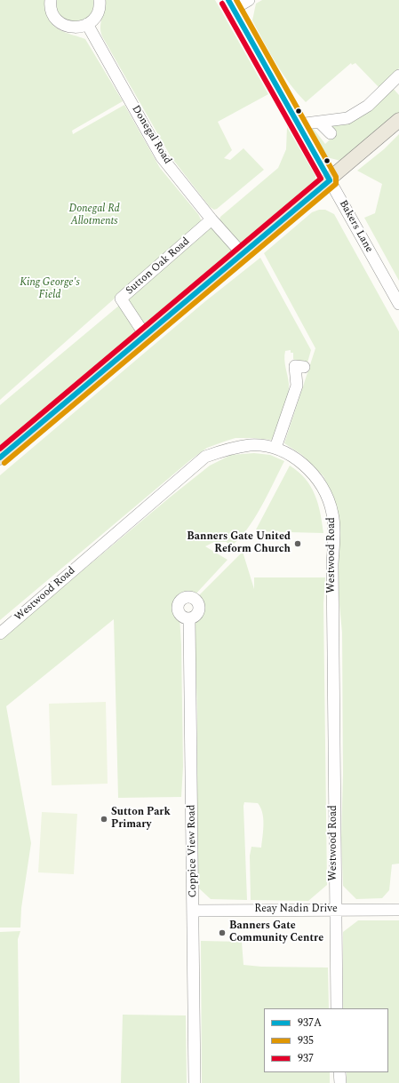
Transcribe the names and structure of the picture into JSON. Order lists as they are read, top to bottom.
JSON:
{
  "streets": {
    "street": [
      "Donegal Road",
      "Bakers Lane",
      "Sutton Oak Road",
      "Westwood Road",
      "Coppice View Road",
      "Reay Nadin Drive"
    ]
  },
  "crossings": [
    ["Donegal Road", "Sutton Oak Road"],
    ["Westwood Road", "Reay Nadin Drive"],
    ["Coppice View Road", "Reay Nadin Drive"]
  ],
  "parks": ["Donegal Rd Allotments", "King George's Field"],
  "places": ["Banners Gate United Reform Church", "Sutton Park Primary", "Banners Gate Community Centre"],
  "lines": ["transit line 937A", "transit line 935", "transit line 937"],
  "legend": ["937A", "935", "937"]
}
